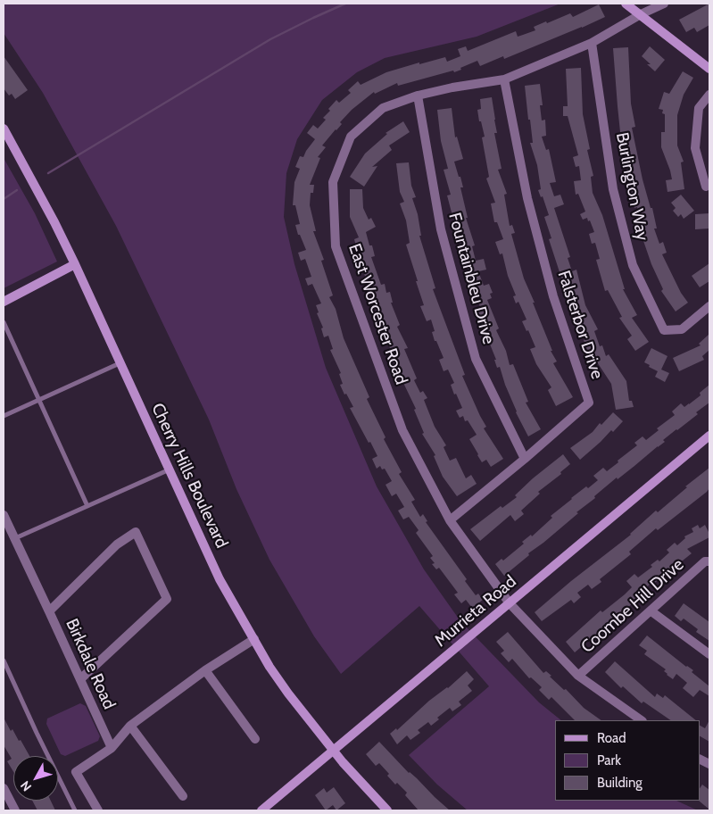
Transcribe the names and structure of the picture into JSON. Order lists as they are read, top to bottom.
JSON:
{
  "streets": {
    "street": [
      "Burlington Way",
      "Fountainbleu Drive",
      "East Worcester Road",
      "Falsterbor Drive",
      "Cherry Hills Boulevard",
      "Coombe Hill Drive",
      "Murrieta Road",
      "Birkdale Road"
    ]
  },
  "crossings": [
    ["Burlington Way", "East Worcester Road"],
    ["Fountainbleu Drive", "East Worcester Road"],
    ["Fountainbleu Drive", "Falsterbor Drive"],
    ["East Worcester Road", "Falsterbor Drive"],
    ["East Worcester Road", "Coombe Hill Drive"],
    ["East Worcester Road", "Murrieta Road"],
    ["Cherry Hills Boulevard", "Murrieta Road"]
  ],
  "legend": ["Road", "Park", "Building"],
  "north": "bottom left"
}
